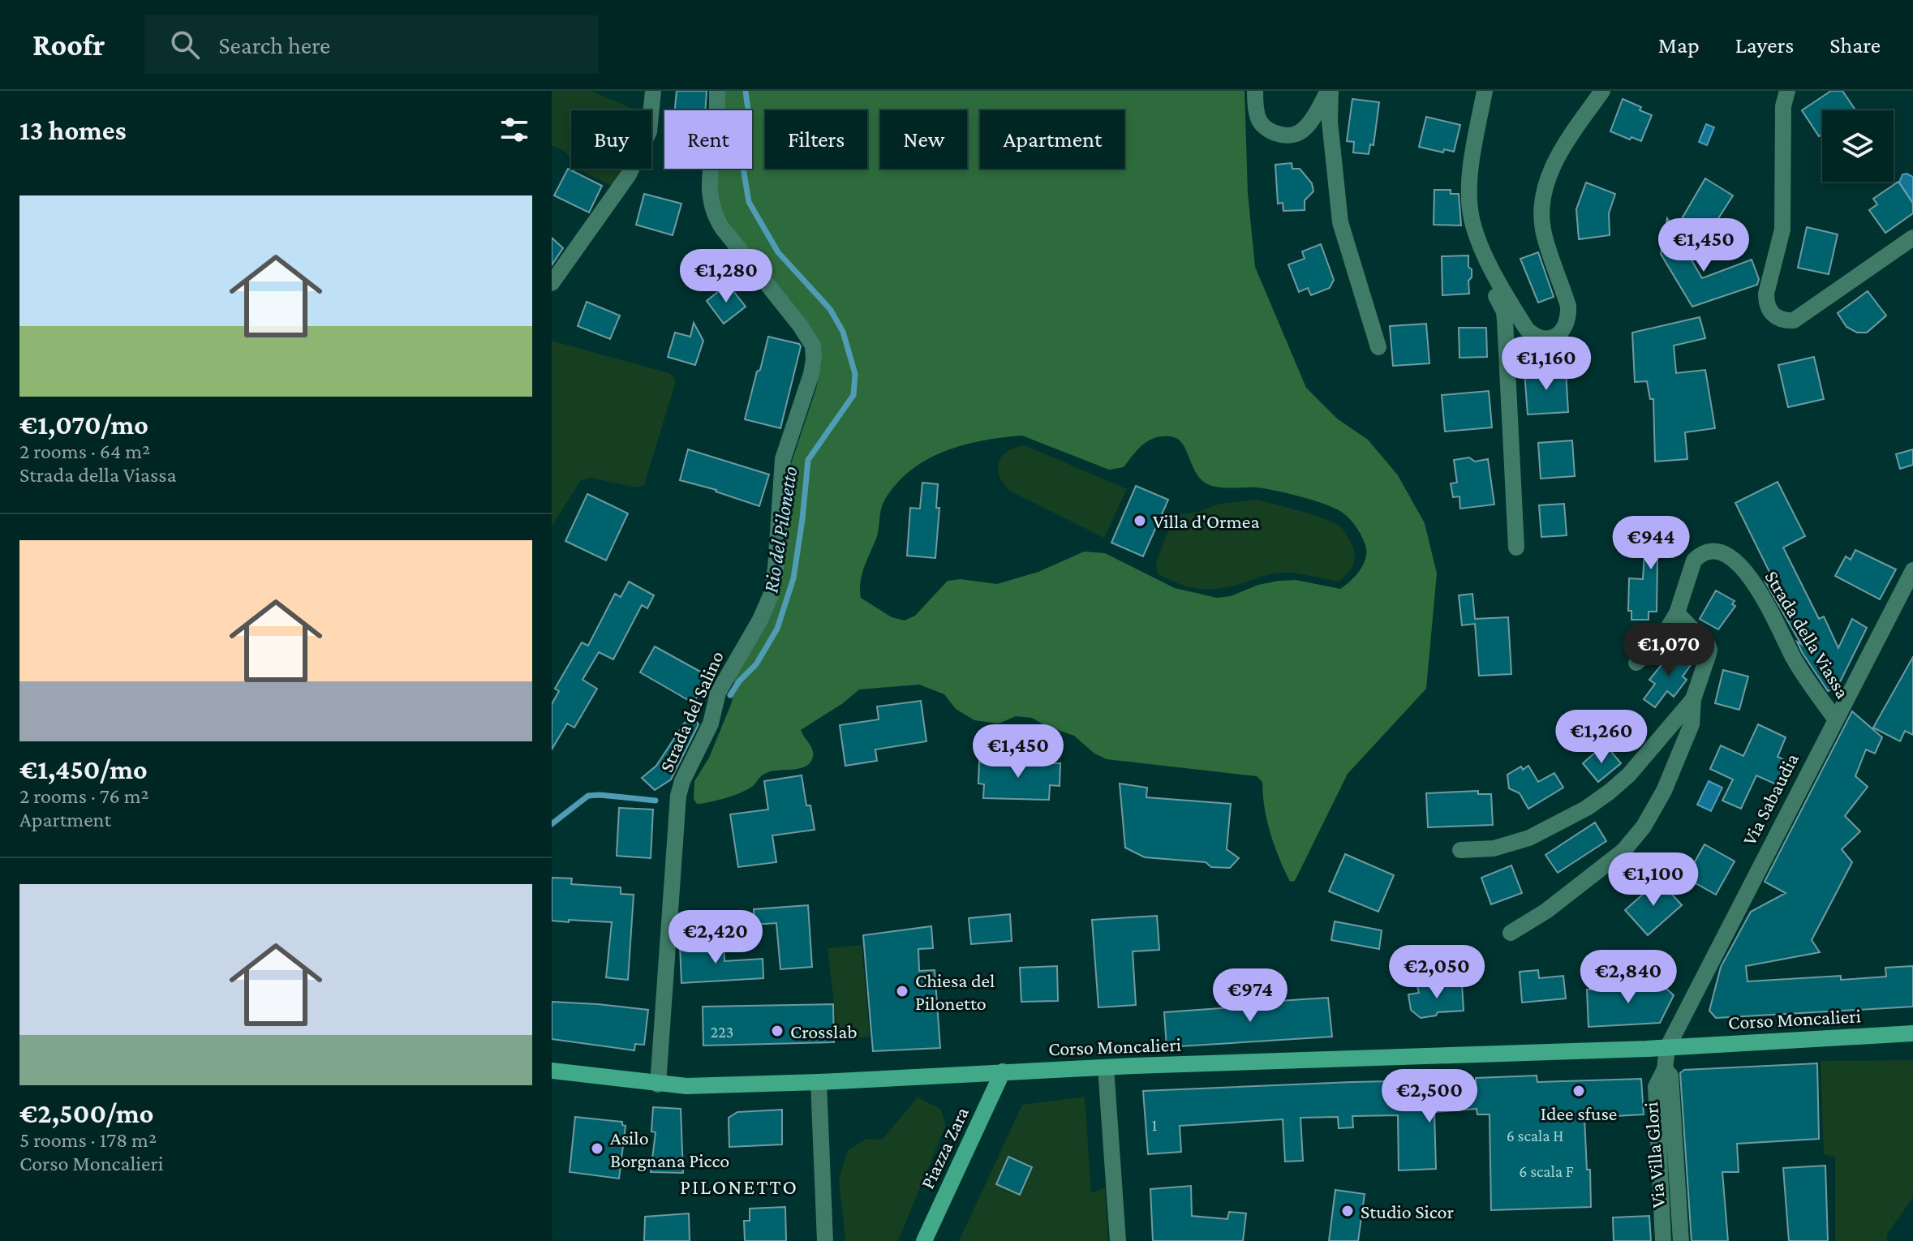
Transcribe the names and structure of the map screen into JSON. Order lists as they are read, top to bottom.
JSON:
{
  "streets": {
    "main road": ["Corso Moncalieri", "Piazza Zara"],
    "street": [
      "Strada della Viassa",
      "Strada del Salino",
      "Via Sabaudia",
      "Via Villa Glori"
    ]
  },
  "crossings": [
    ["Strada della Viassa", "Via Sabaudia"],
    ["Strada del Salino", "Corso Moncalieri"],
    ["Via Sabaudia", "Corso Moncalieri"],
    ["Via Sabaudia", "Via Villa Glori"],
    ["Corso Moncalieri", "Piazza Zara"],
    ["Corso Moncalieri", "Via Villa Glori"]
  ],
  "districts": ["PILONETTO"],
  "water": ["Rio del Pilonetto"],
  "places": [
    "Villa d'Ormea",
    "Chiesa del Pilonetto",
    "Crosslab",
    "Idee sfuse",
    "Asilo Borgnana Picco",
    "Studio Sicor"
  ],
  "house_numbers": [
    "223",
    "1",
    "6 scala H",
    "6 scala F"
  ],
  "page": {
    "header": "Roofr",
    "search": "Search here",
    "nav": ["Map", "Layers", "Share"],
    "heading": "13 homes",
    "chip": [
      "Buy",
      "Rent",
      "Filters",
      "New",
      "Apartment"
    ],
    "list": [
      {
        "name": "€1,070/mo",
        "note": "2 rooms · 64 m² · Strada della Viassa"
      },
      {
        "name": "€1,450/mo",
        "note": "2 rooms · 76 m² · Apartment"
      },
      {
        "name": "€2,500/mo",
        "note": "5 rooms · 178 m² · Corso Moncalieri"
      }
    ],
    "price": [
      "€1,450",
      "€1,280",
      "€1,160",
      "€944",
      "€1,070",
      "€1,260",
      "€1,450",
      "€1,100",
      "€2,420",
      "€2,050",
      "€2,840",
      "€974",
      "€2,500"
    ]
  }
}
